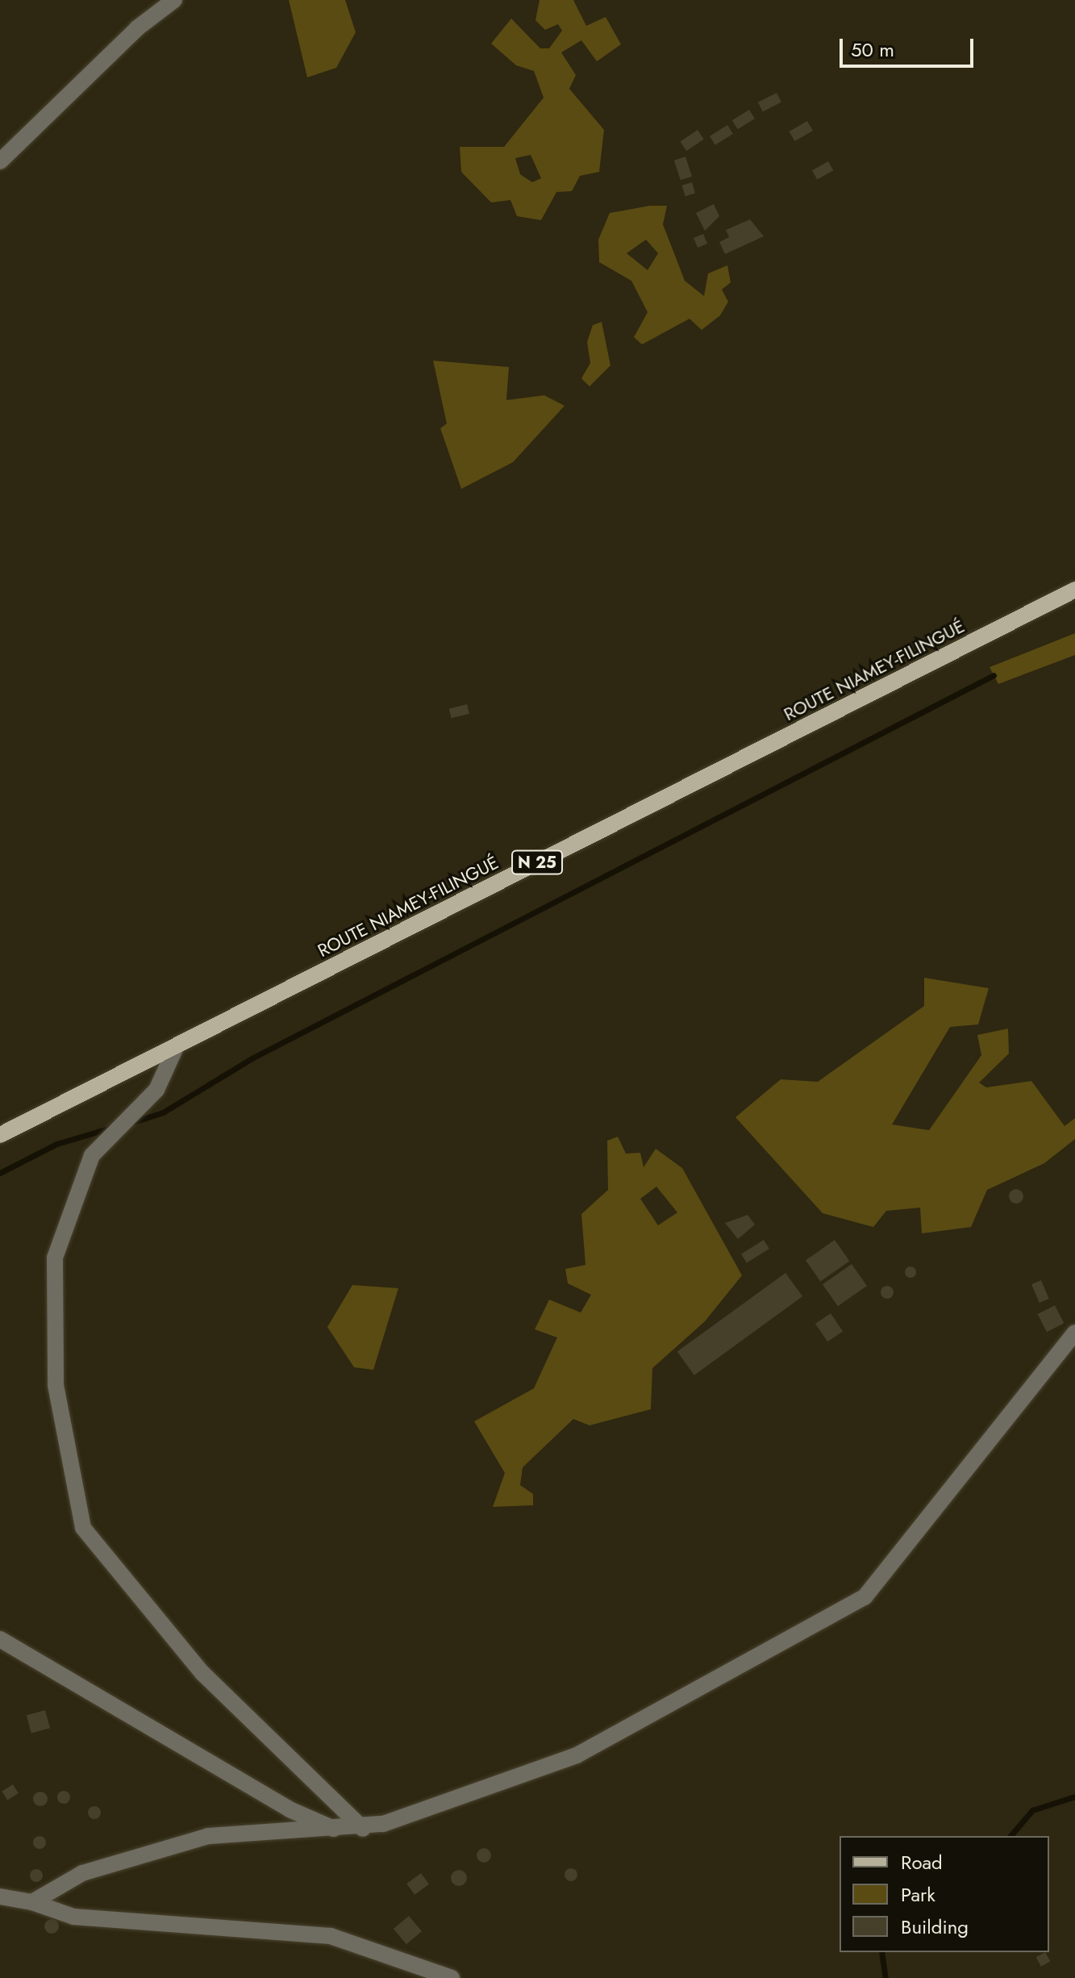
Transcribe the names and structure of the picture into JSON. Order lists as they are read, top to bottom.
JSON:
{
  "streets": {
    "main road": ["ROUTE NIAMEY-FILINGUÉ", "N 25"]
  },
  "legend": ["Road", "Park", "Building"],
  "scale_bar": "50 m"
}
